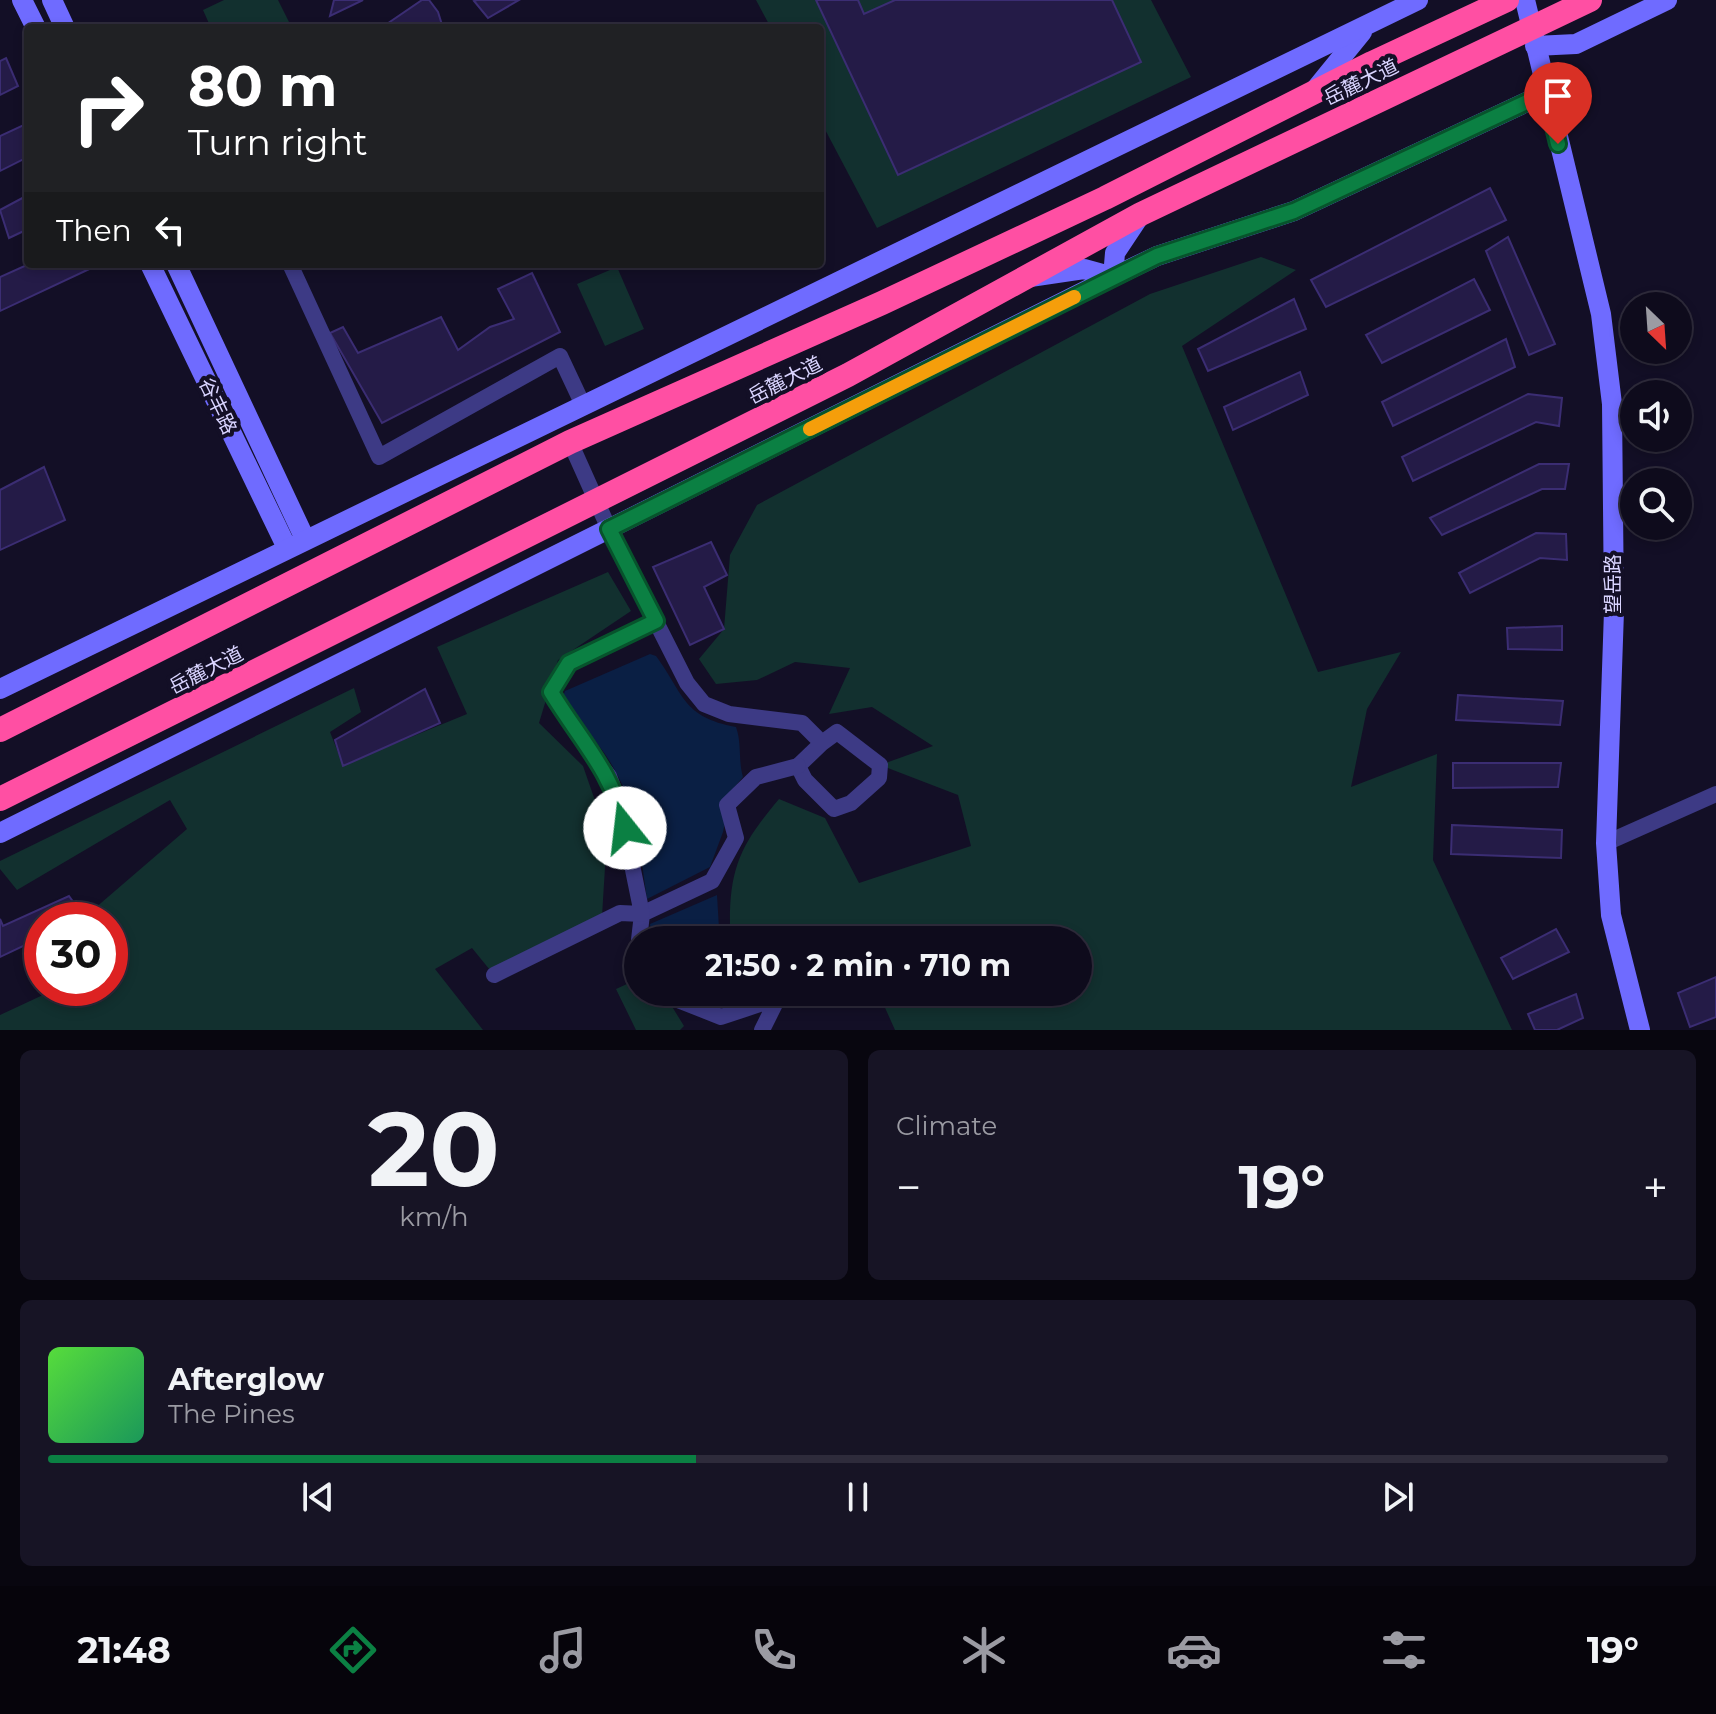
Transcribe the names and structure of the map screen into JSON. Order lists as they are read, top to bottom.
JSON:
{
  "streets": {
    "highway": ["岳麓大道"],
    "street": ["谷丰路", "望岳路"]
  },
  "north": "bottom right",
  "page": {
    "turn": ["80 m", "Turn right"],
    "then": "Then",
    "limit": "30",
    "trip": "21:50 · 2 min · 710 m",
    "tile": [
      ["20", "km/h"],
      "Climate"
    ],
    "heat": ["−", "19°", "+"],
    "song": ["Afterglow", "The Pines"],
    "tabs": ["21:48", "19°"]
  }
}
